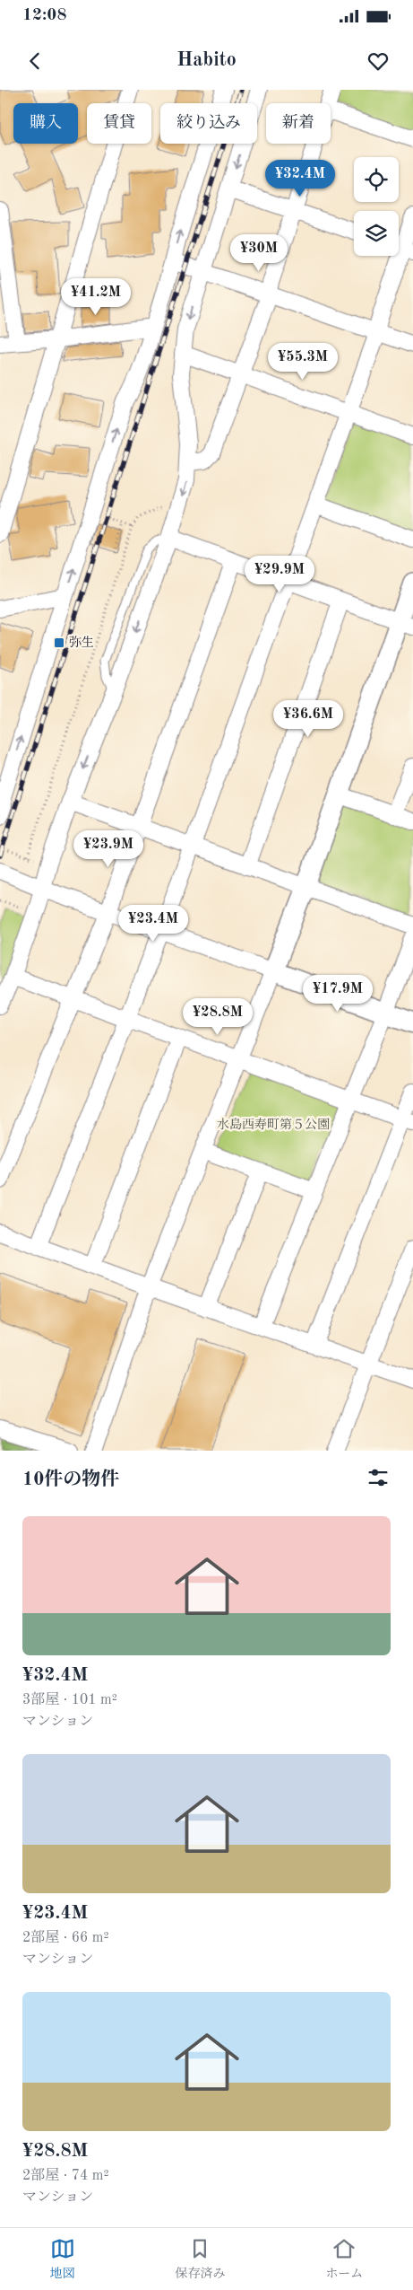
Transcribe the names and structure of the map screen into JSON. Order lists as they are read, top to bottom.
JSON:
{
  "parks": ["水島西寿町第５公園"],
  "places": {
    "transit": ["弥生"]
  },
  "page": {
    "status": "12:08",
    "header": "Habito",
    "chip": [
      "購入",
      "賃貸",
      "絞り込み",
      "新着"
    ],
    "price": [
      "¥32.4M",
      "¥30M",
      "¥41.2M",
      "¥55.3M",
      "¥29.9M",
      "¥36.6M",
      "¥23.9M",
      "¥23.4M",
      "¥17.9M",
      "¥28.8M"
    ],
    "heading": "10件の物件",
    "list": [
      {
        "name": "¥32.4M",
        "note": "3部屋 · 101 m² · マンション"
      },
      {
        "name": "¥23.4M",
        "note": "2部屋 · 66 m² · マンション"
      },
      {
        "name": "¥28.8M",
        "note": "2部屋 · 74 m² · マンション"
      }
    ],
    "tabs": ["地図", "保存済み", "ホーム"]
  }
}
